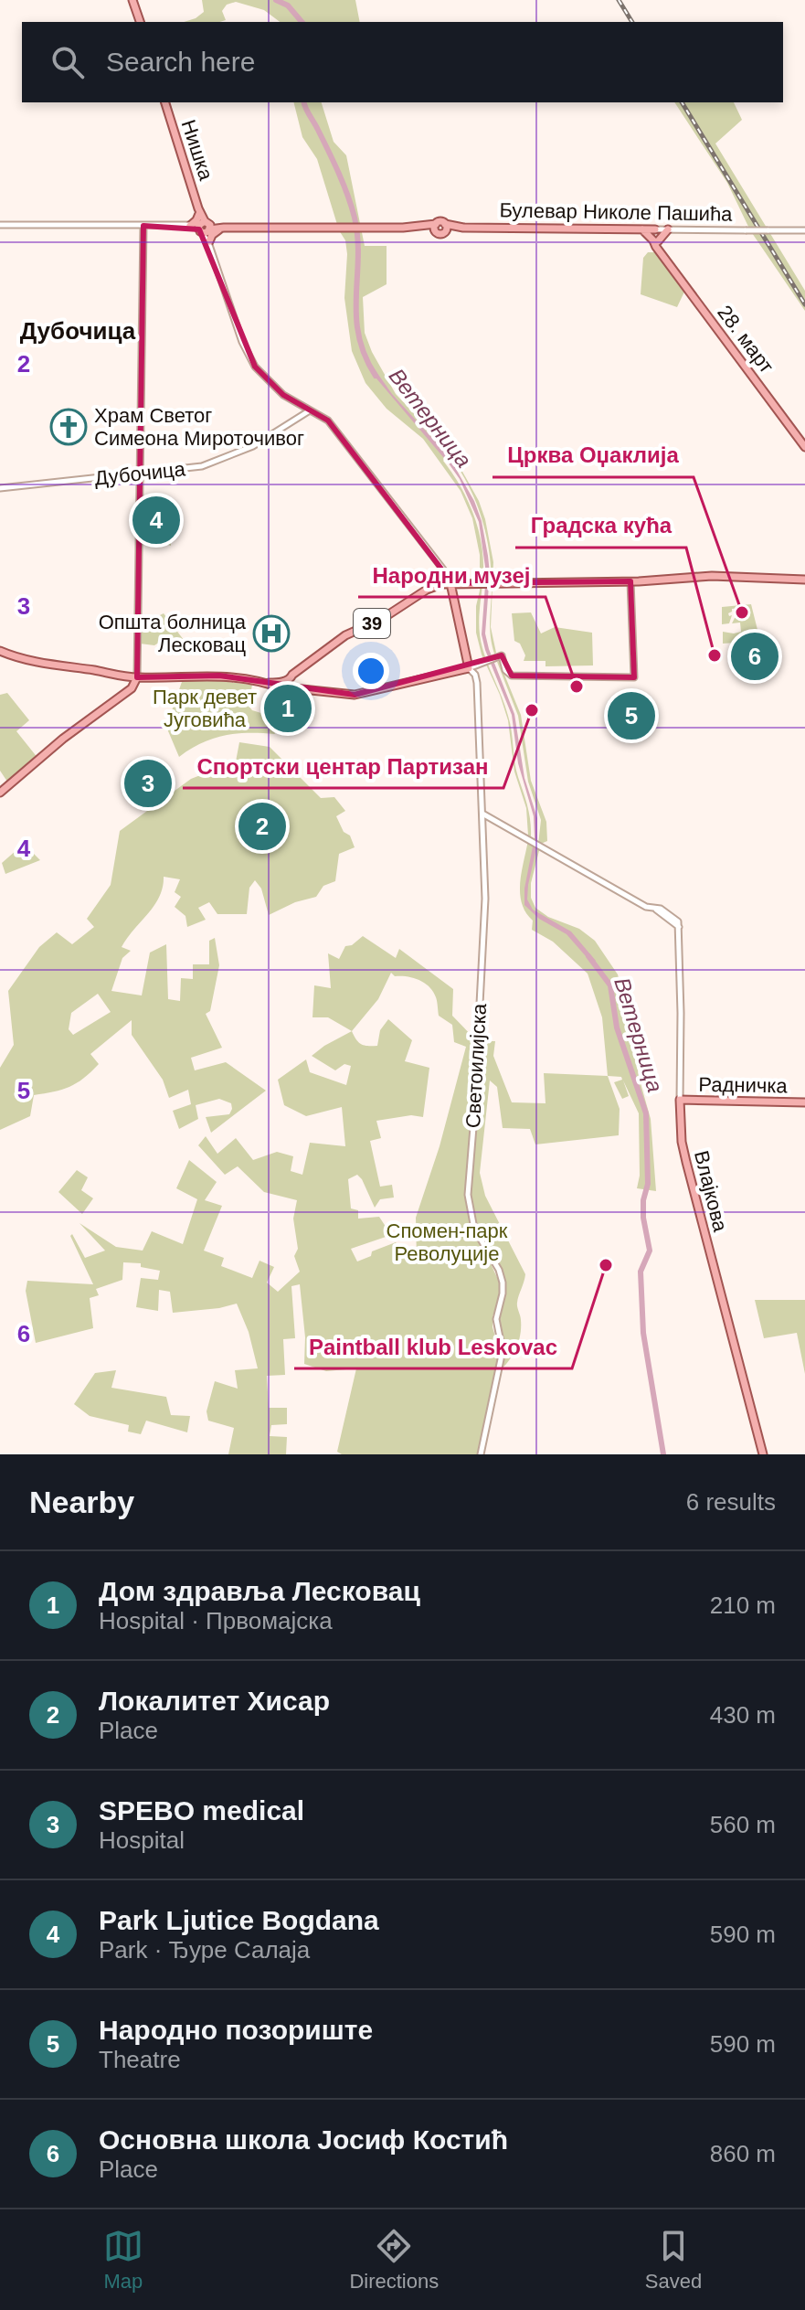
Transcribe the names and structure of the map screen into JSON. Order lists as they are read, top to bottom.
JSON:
{
  "streets": {
    "main road": [
      "Нишка",
      "Булевар Николе Пашића",
      "28. март",
      "39",
      "Радничка",
      "Влајкова"
    ],
    "street": ["Дубочица", "Светоилијска"]
  },
  "crossings": [
    ["Нишка", "Булевар Николе Пашића"],
    ["Булевар Николе Пашића", "28. март"],
    ["Светоилијска", "Влајкова"],
    ["Радничка", "Влајкова"]
  ],
  "districts": ["Дубочица"],
  "water": ["Ветерница"],
  "parks": ["Парк девет Југовића", "Спомен-парк Револуције"],
  "places": {
    "church": ["Храм Светог Симеона Мироточивог"],
    "other": [
      "Црква Оџаклија",
      "Градска кућа",
      "Народни музеј",
      "Спортски центар Партизан",
      "Paintball klub Leskovac"
    ],
    "hospital": ["Општа болница Лесковац"]
  },
  "page": {
    "search": "Search here",
    "pins": [
      "4",
      "6",
      "1",
      "5",
      "3",
      "2"
    ],
    "heading": ["Nearby", "6 results"],
    "list": [
      {
        "mark": "1",
        "name": "Дом здравља Лесковац",
        "note": "Hospital · Првомајска",
        "value": "210 m"
      },
      {
        "mark": "2",
        "name": "Локалитет Хисар",
        "note": "Place",
        "value": "430 m"
      },
      {
        "mark": "3",
        "name": "SPEBO medical",
        "note": "Hospital",
        "value": "560 m"
      },
      {
        "mark": "4",
        "name": "Park Ljutice Bogdana",
        "note": "Park · Ђуре Салаја",
        "value": "590 m"
      },
      {
        "mark": "5",
        "name": "Народно позориште",
        "note": "Theatre",
        "value": "590 m"
      },
      {
        "mark": "6",
        "name": "Основна школа Јосиф Костић",
        "note": "Place",
        "value": "860 m"
      }
    ],
    "nav": ["Map", "Directions", "Saved"]
  },
  "grid": {
    "rows": [
      "2",
      "3",
      "4",
      "5",
      "6"
    ]
  }
}
